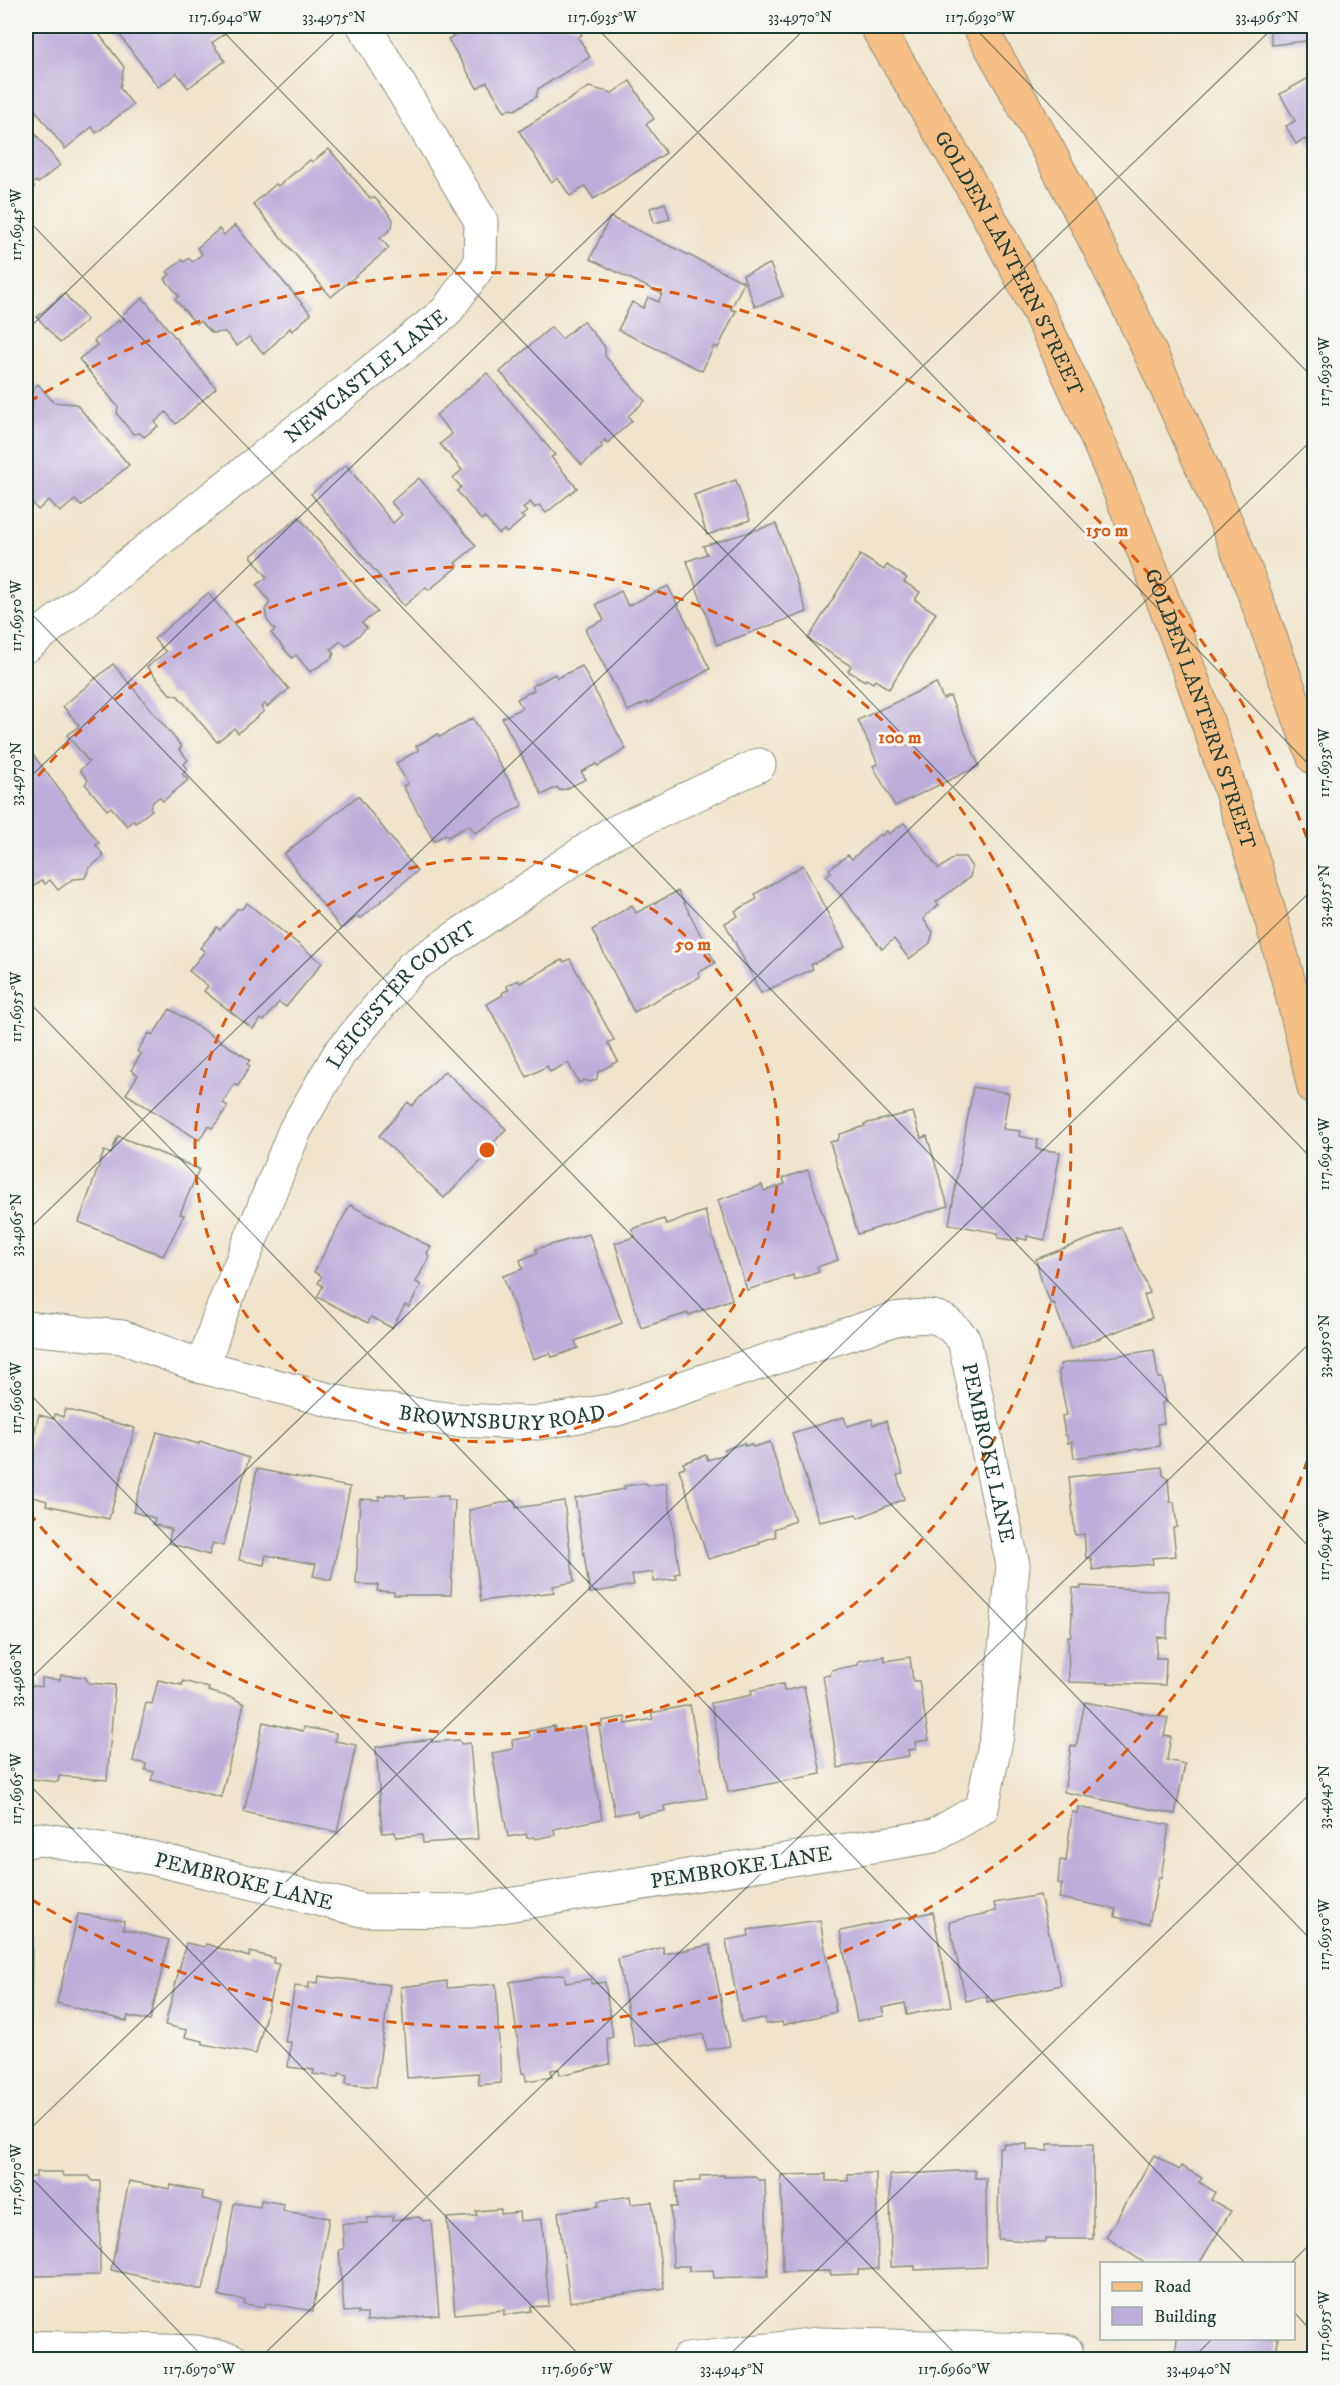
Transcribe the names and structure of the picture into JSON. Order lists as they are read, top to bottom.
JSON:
{
  "streets": {
    "main road": ["GOLDEN LANTERN STREET"],
    "street": [
      "NEWCASTLE LANE",
      "LEICESTER COURT",
      "BROWNSBURY ROAD",
      "PEMBROKE LANE"
    ]
  },
  "crossings": [
    ["LEICESTER COURT", "BROWNSBURY ROAD"],
    ["BROWNSBURY ROAD", "PEMBROKE LANE"]
  ],
  "legend": ["Road", "Building"],
  "coordinates": [
    "117.6940°W",
    "33.4975°N",
    "117.6935°W",
    "33.4970°N",
    "117.6930°W",
    "33.4965°N",
    "117.6945°W",
    "117.6950°W",
    "33.4955°N",
    "117.6955°W",
    "33.4950°N",
    "117.6960°W",
    "33.4960°N",
    "117.6965°W",
    "33.4945°N",
    "117.6970°W",
    "33.4940°N"
  ],
  "rings": ["150 m", "100 m", "50 m"]
}
